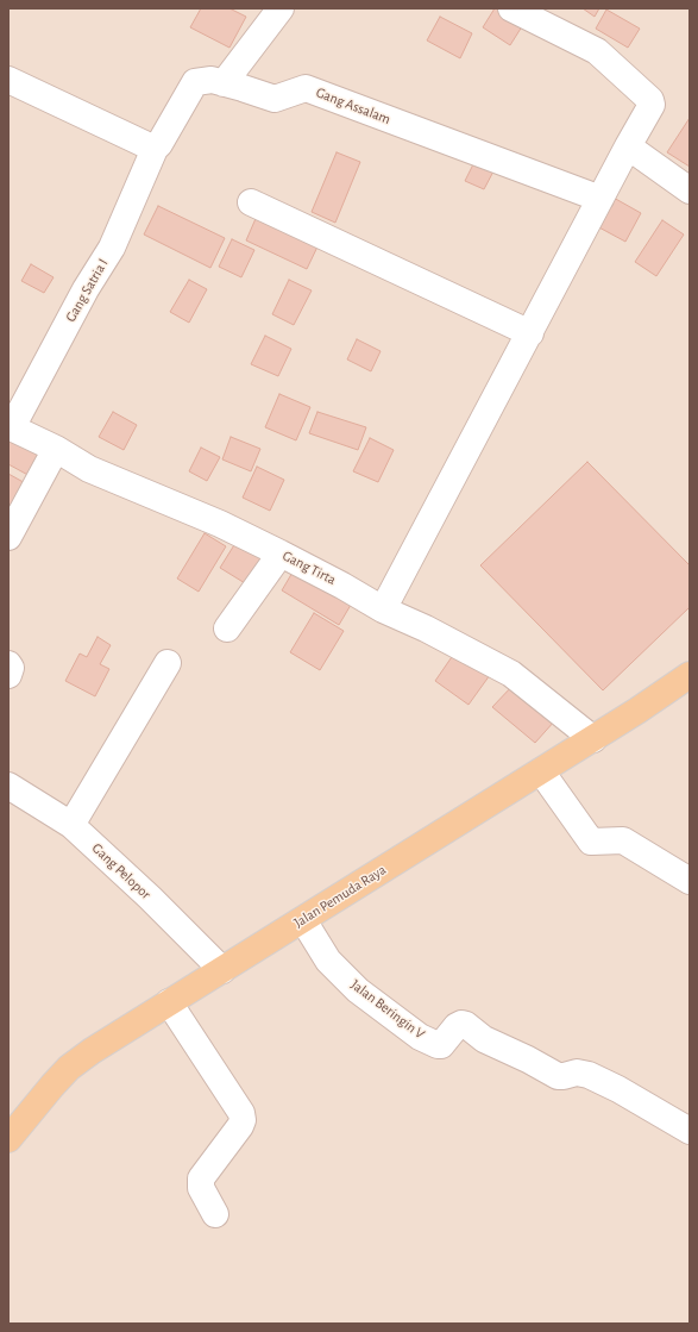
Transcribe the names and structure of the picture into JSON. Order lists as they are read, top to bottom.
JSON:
{
  "streets": {
    "main road": ["Jalan Pemuda Raya"],
    "street": [
      "Gang Assalam",
      "Gang Satria I",
      "Gang Tirta",
      "Gang Pelopor",
      "Jalan Beringin V"
    ]
  },
  "crossings": [
    ["Gang Assalam", "Gang Satria I"],
    ["Gang Satria I", "Gang Tirta"],
    ["Gang Tirta", "Jalan Pemuda Raya"],
    ["Gang Pelopor", "Jalan Pemuda Raya"],
    ["Jalan Pemuda Raya", "Jalan Beringin V"]
  ]
}
